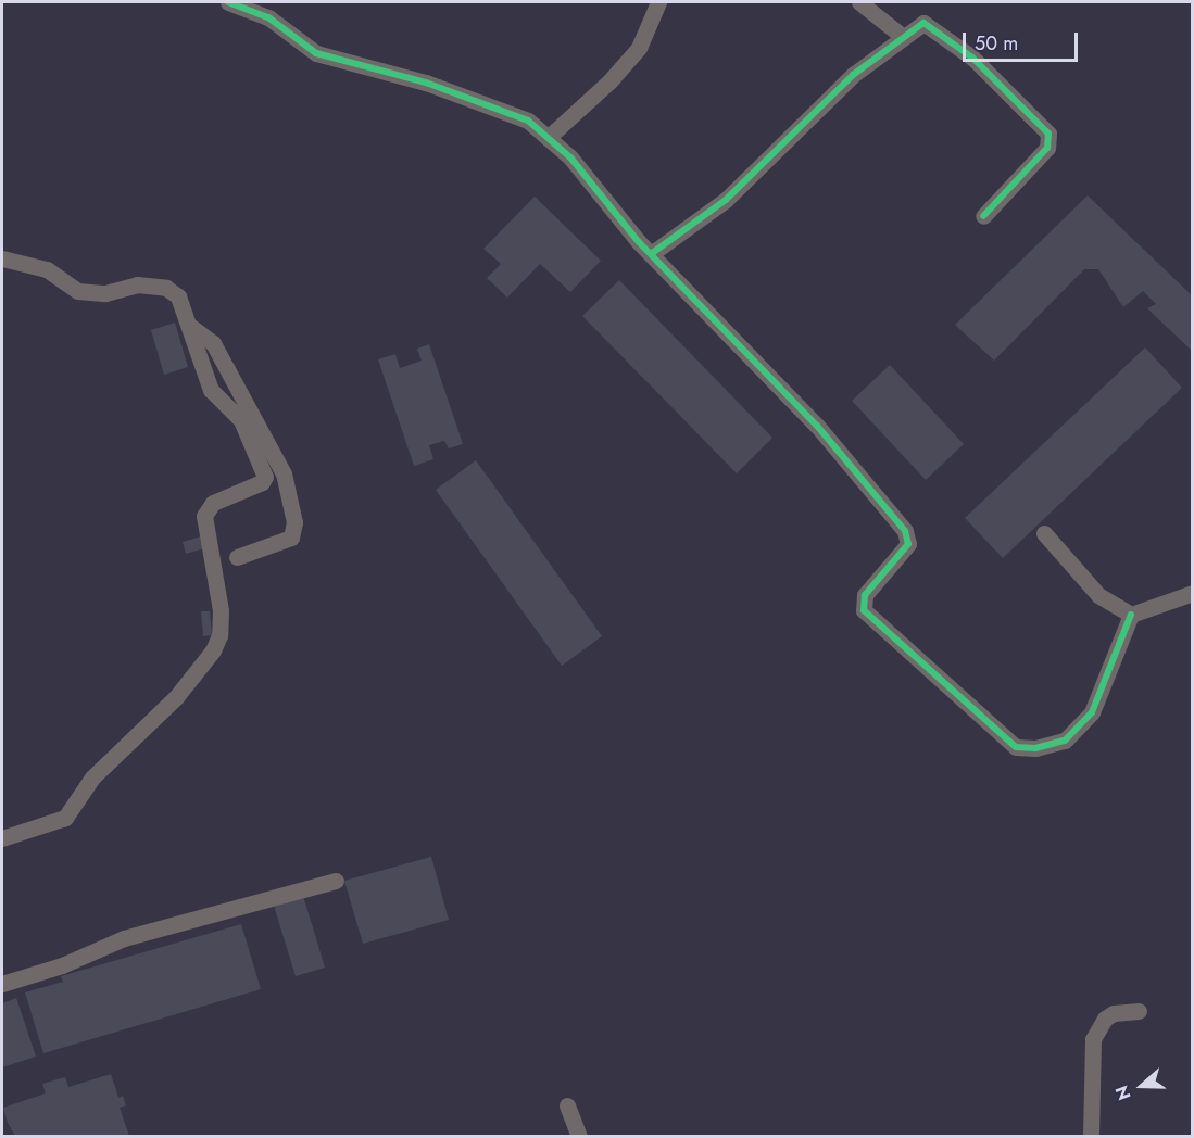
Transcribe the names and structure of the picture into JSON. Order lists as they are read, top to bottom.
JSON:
{
  "scale_bar": "50 m",
  "north": "left"
}
